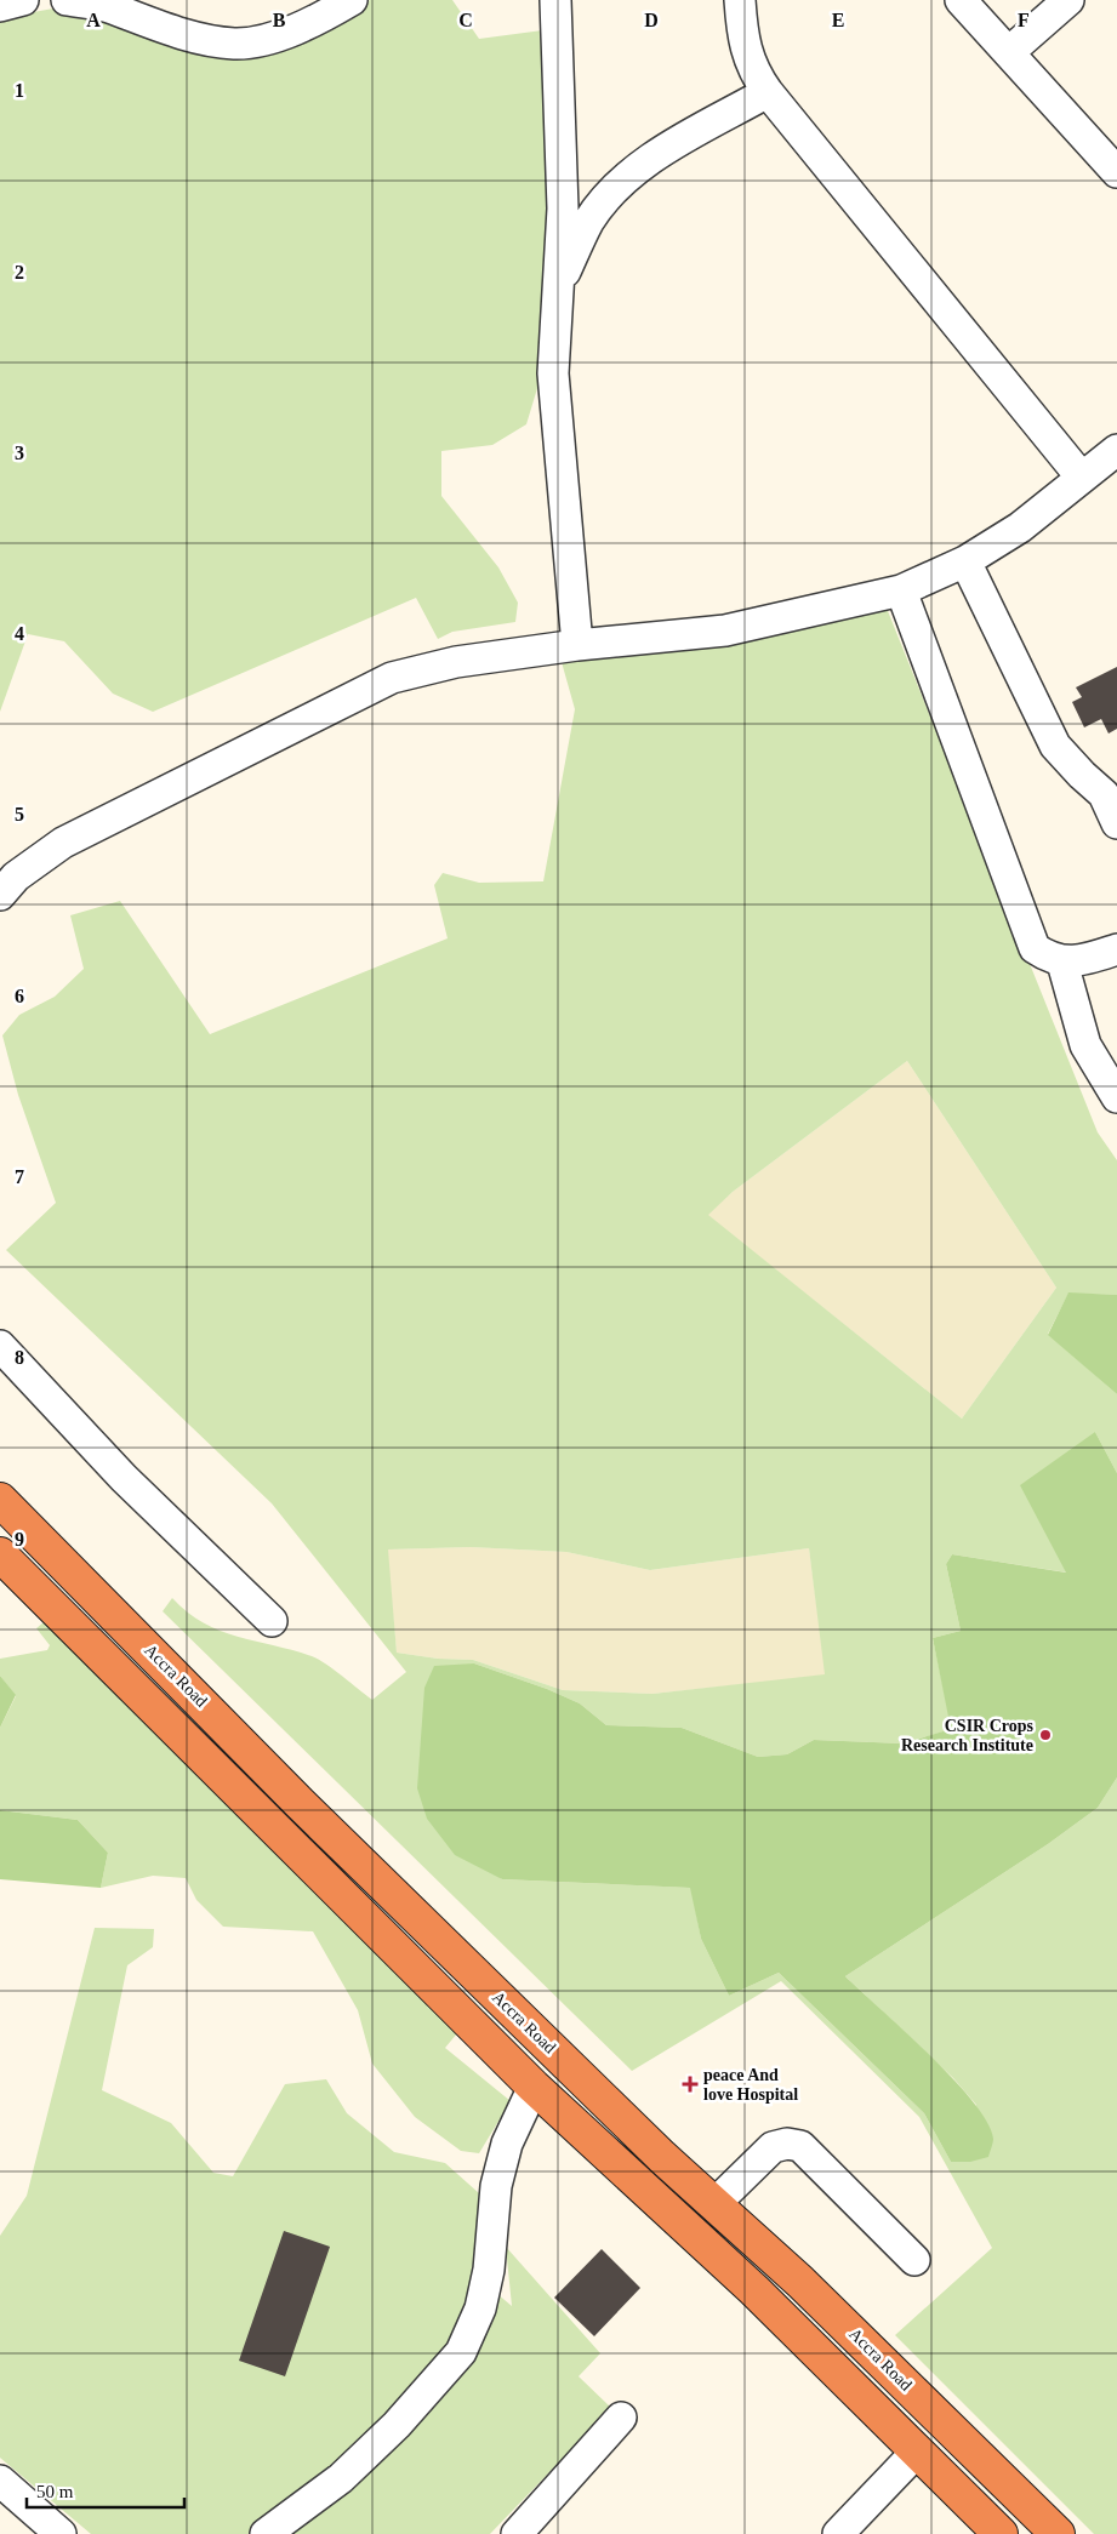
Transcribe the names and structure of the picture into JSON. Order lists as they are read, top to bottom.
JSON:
{
  "streets": {
    "highway": ["Accra Road"]
  },
  "places": {
    "other": ["CSIR Crops Research Institute"],
    "health": ["peace And love Hospital"]
  },
  "scale_bar": "50 m",
  "grid": {
    "columns": [
      "A",
      "B",
      "C",
      "D",
      "E",
      "F"
    ],
    "rows": [
      "1",
      "2",
      "3",
      "4",
      "5",
      "6",
      "7",
      "8",
      "9"
    ]
  }
}
